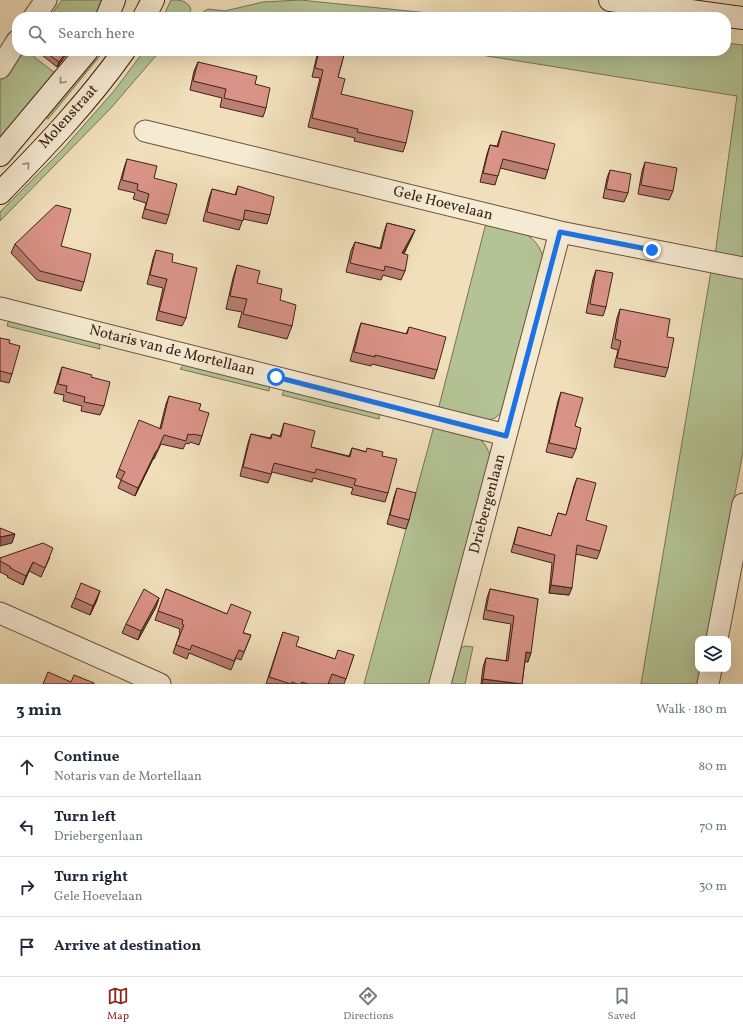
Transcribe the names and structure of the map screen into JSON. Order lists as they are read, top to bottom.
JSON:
{
  "streets": {
    "street": [
      "Molenstraat",
      "Gele Hoevelaan",
      "Notaris van de Mortellaan",
      "Driebergenlaan"
    ]
  },
  "crossings": [
    ["Gele Hoevelaan", "Driebergenlaan"],
    ["Notaris van de Mortellaan", "Driebergenlaan"]
  ],
  "page": {
    "search": "Search here",
    "heading": ["3 min", "Walk · 180 m"],
    "list": [
      ["Continue", "Notaris van de Mortellaan", "80 m"],
      ["Turn left", "Driebergenlaan", "70 m"],
      ["Turn right", "Gele Hoevelaan", "30 m"],
      "Arrive at destination"
    ],
    "nav": ["Map", "Directions", "Saved"]
  }
}
